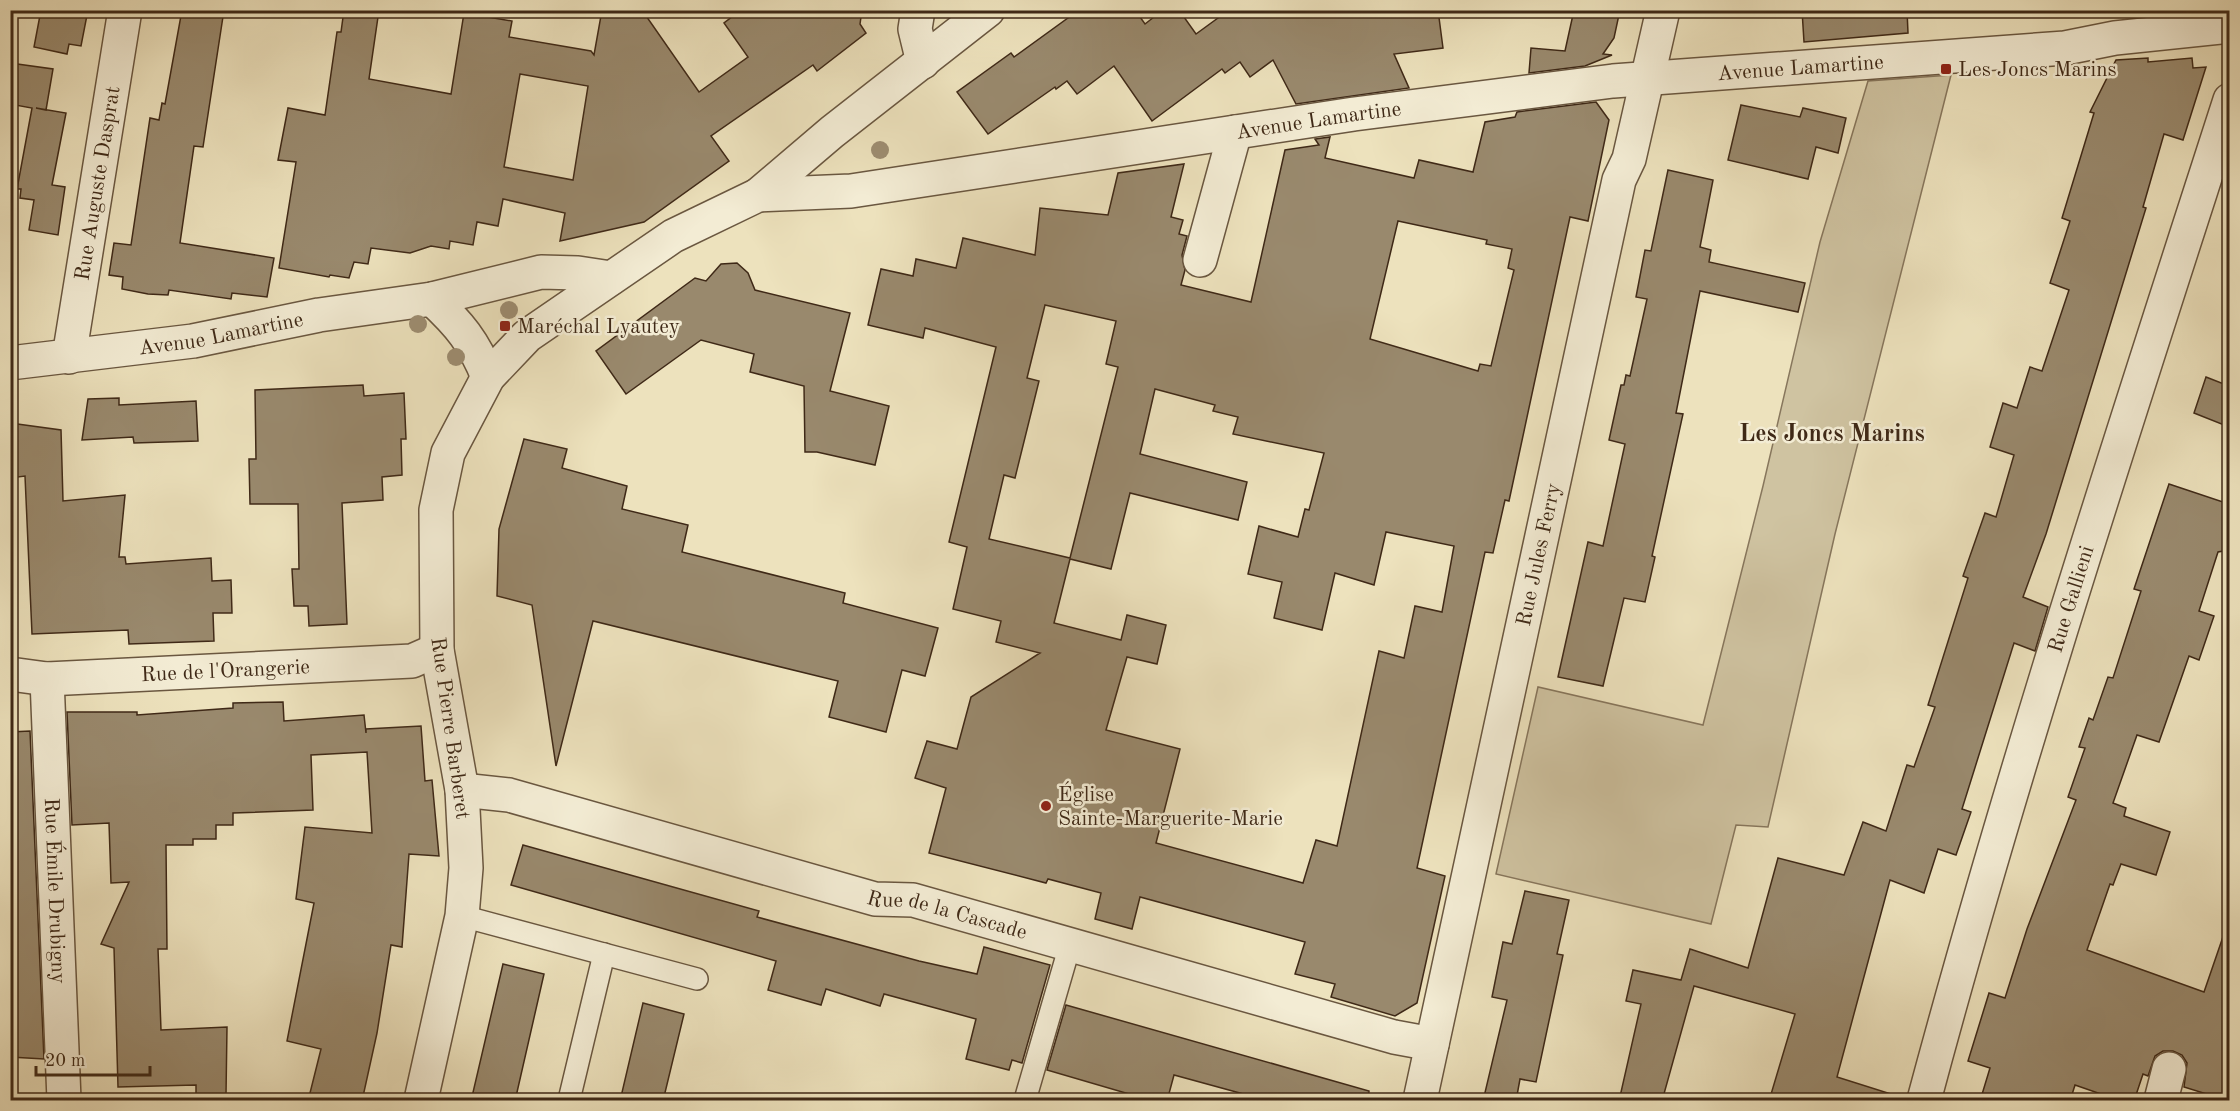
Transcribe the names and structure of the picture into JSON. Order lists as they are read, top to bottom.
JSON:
{
  "streets": {
    "street": [
      "Avenue Lamartine",
      "Rue Auguste Dasprat",
      "Rue Jules Ferry",
      "Rue Gallieni",
      "Rue de l'Orangerie",
      "Rue Pierre Barberet",
      "Rue Émile Drubigny",
      "Rue de la Cascade"
    ]
  },
  "crossings": [
    ["Avenue Lamartine", "Rue Auguste Dasprat"],
    ["Avenue Lamartine", "Rue Jules Ferry"],
    ["Avenue Lamartine", "Rue Pierre Barberet"],
    ["Rue Jules Ferry", "Rue de la Cascade"],
    ["Rue de l'Orangerie", "Rue Pierre Barberet"],
    ["Rue de l'Orangerie", "Rue Émile Drubigny"],
    ["Rue Pierre Barberet", "Rue de la Cascade"]
  ],
  "districts": ["Les Joncs Marins"],
  "places": {
    "transit": ["Les Joncs Marins", "Maréchal Lyautey"],
    "other": ["Église Sainte-Marguerite-Marie"]
  },
  "scale_bar": "20 m"
}
